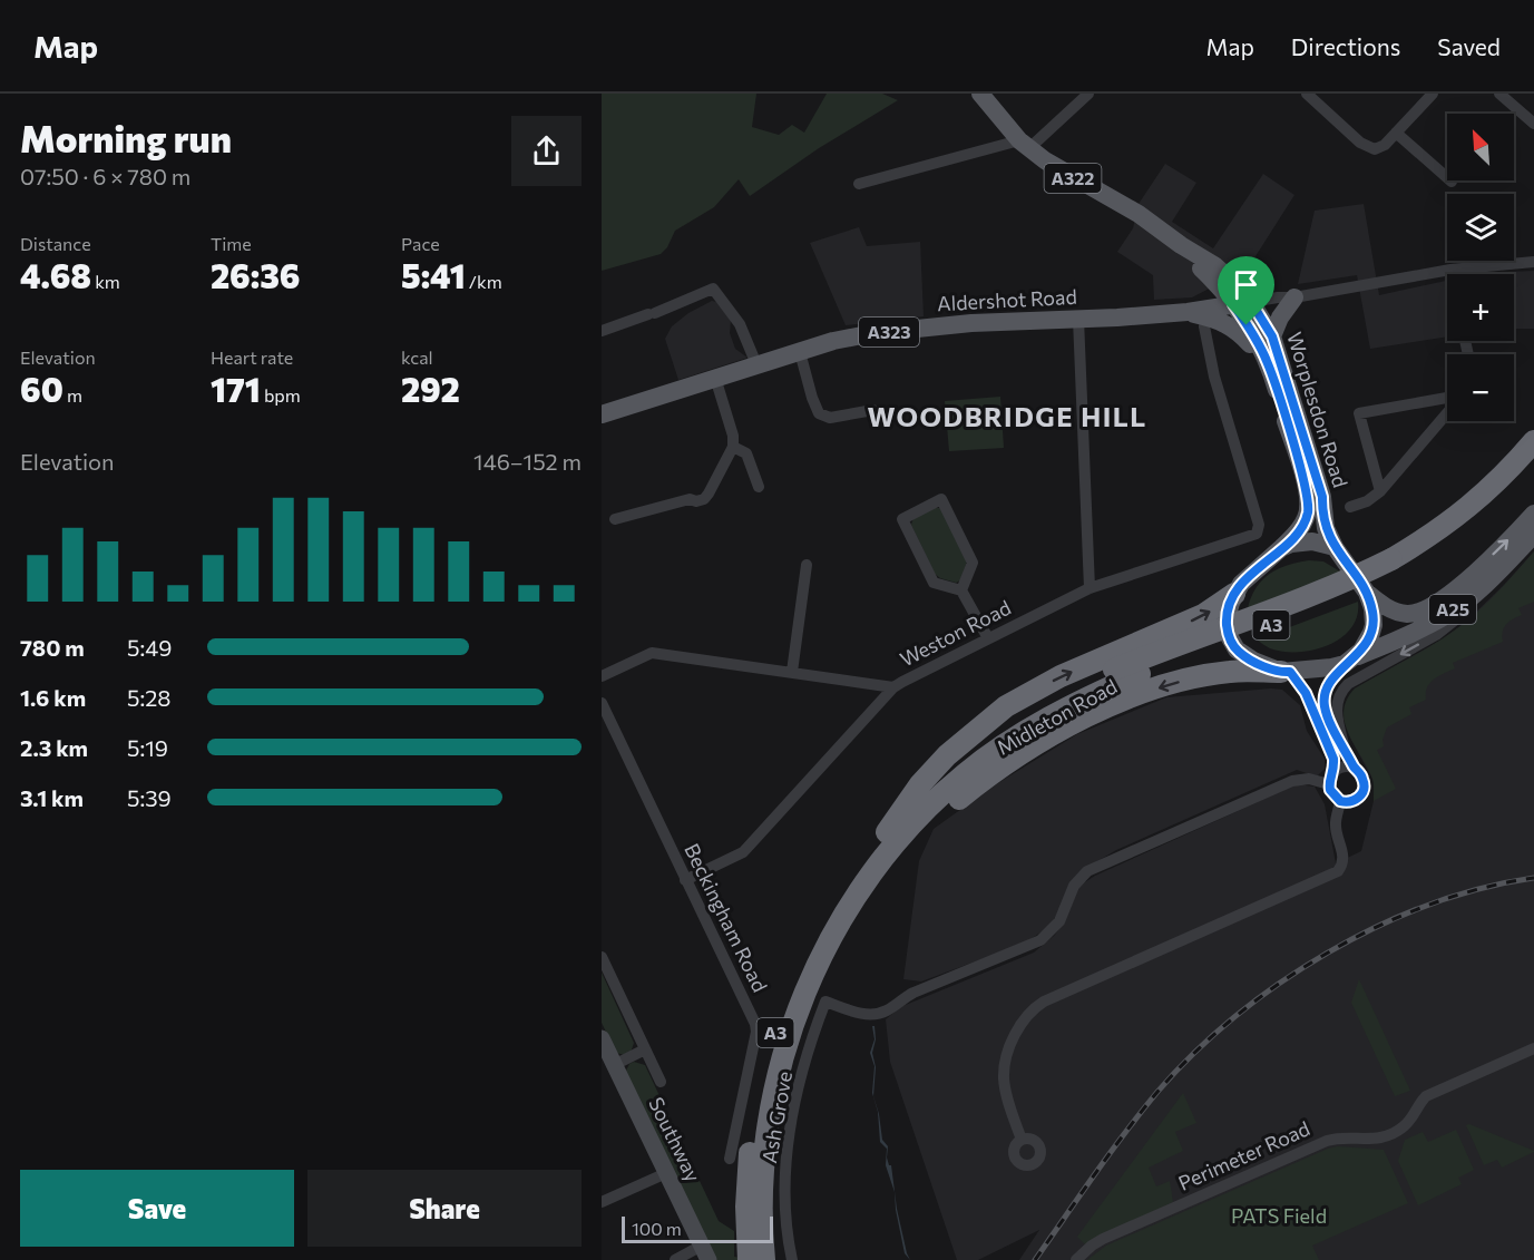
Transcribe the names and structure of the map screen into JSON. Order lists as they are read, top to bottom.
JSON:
{
  "streets": {
    "highway": ["A3", "Midleton Road"],
    "main road": [
      "A322",
      "Aldershot Road",
      "A323",
      "Worplesdon Road",
      "A25"
    ],
    "street": [
      "Weston Road",
      "Beckingham Road",
      "Ash Grove",
      "Southway",
      "Perimeter Road"
    ]
  },
  "crossings": [
    ["Worplesdon Road", "A25"],
    ["A3", "Midleton Road"],
    ["Weston Road", "Beckingham Road"]
  ],
  "districts": ["WOODBRIDGE HILL"],
  "parks": ["PATS Field"],
  "scale_bar": "100 m",
  "north": "top left",
  "page": {
    "header": "Map",
    "nav": ["Map", "Directions", "Saved"],
    "heading": ["Morning run", "07:50 · 6 × 780 m"],
    "map_buttons": ["+", "−"],
    "stats": [
      ["Distance", "4.68 km"],
      ["Time", "26:36"],
      ["Pace", "5:41 /km"],
      ["Elevation", "60 m"],
      ["Heart rate", "171 bpm"],
      ["kcal", "292"]
    ],
    "chart": ["Elevation", "146–152 m"],
    "list": [
      {
        "name": "780 m",
        "note": "5:49"
      },
      {
        "name": "1.6 km",
        "note": "5:28"
      },
      {
        "name": "2.3 km",
        "note": "5:19"
      },
      {
        "name": "3.1 km",
        "note": "5:39"
      }
    ],
    "buttons": ["Save", "Share"],
    "scale": "100 m"
  }
}
